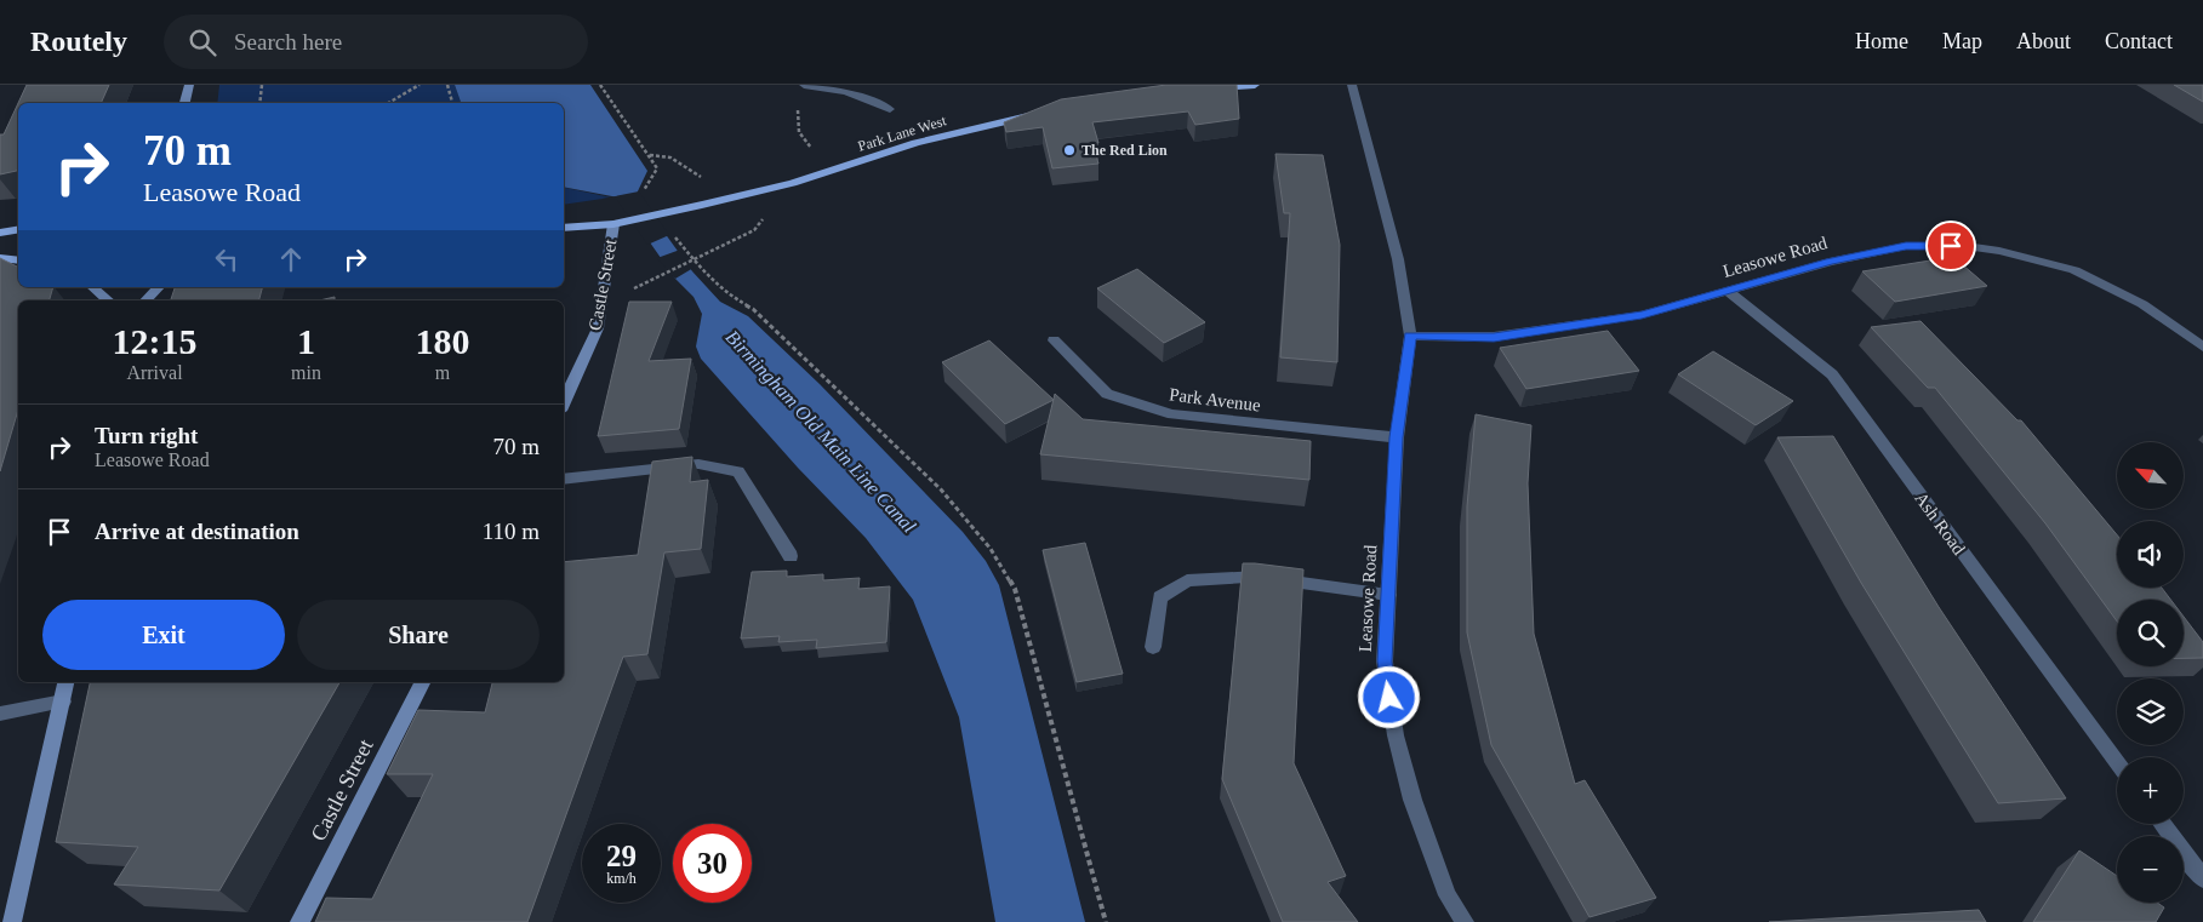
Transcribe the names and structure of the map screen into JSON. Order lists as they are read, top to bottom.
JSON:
{
  "streets": {
    "main road": ["Park Lane West"],
    "street": [
      "Leasowe Road",
      "Castle Street",
      "Park Avenue",
      "Ash Road"
    ]
  },
  "crossings": [
    ["Park Lane West", "Castle Street"],
    ["Leasowe Road", "Park Avenue"],
    ["Leasowe Road", "Ash Road"]
  ],
  "water": ["Birmingham Old Main Line Canal"],
  "places": ["The Red Lion"],
  "north": "top left",
  "page": {
    "header": "Routely",
    "search": "Search here",
    "nav": [
      "Home",
      "Map",
      "About",
      "Contact"
    ],
    "turn": ["70 m", "Leasowe Road"],
    "eta": [
      "12:15",
      "Arrival",
      "1",
      "min",
      "180",
      "m"
    ],
    "list": [
      {
        "name": "Turn right",
        "note": "Leasowe Road",
        "value": "70 m"
      },
      {
        "name": "Arrive at destination",
        "value": "110 m"
      }
    ],
    "map_buttons": ["+", "−"],
    "buttons": ["Exit", "Share"],
    "speed": "29 km/h",
    "limit": "30"
  }
}
